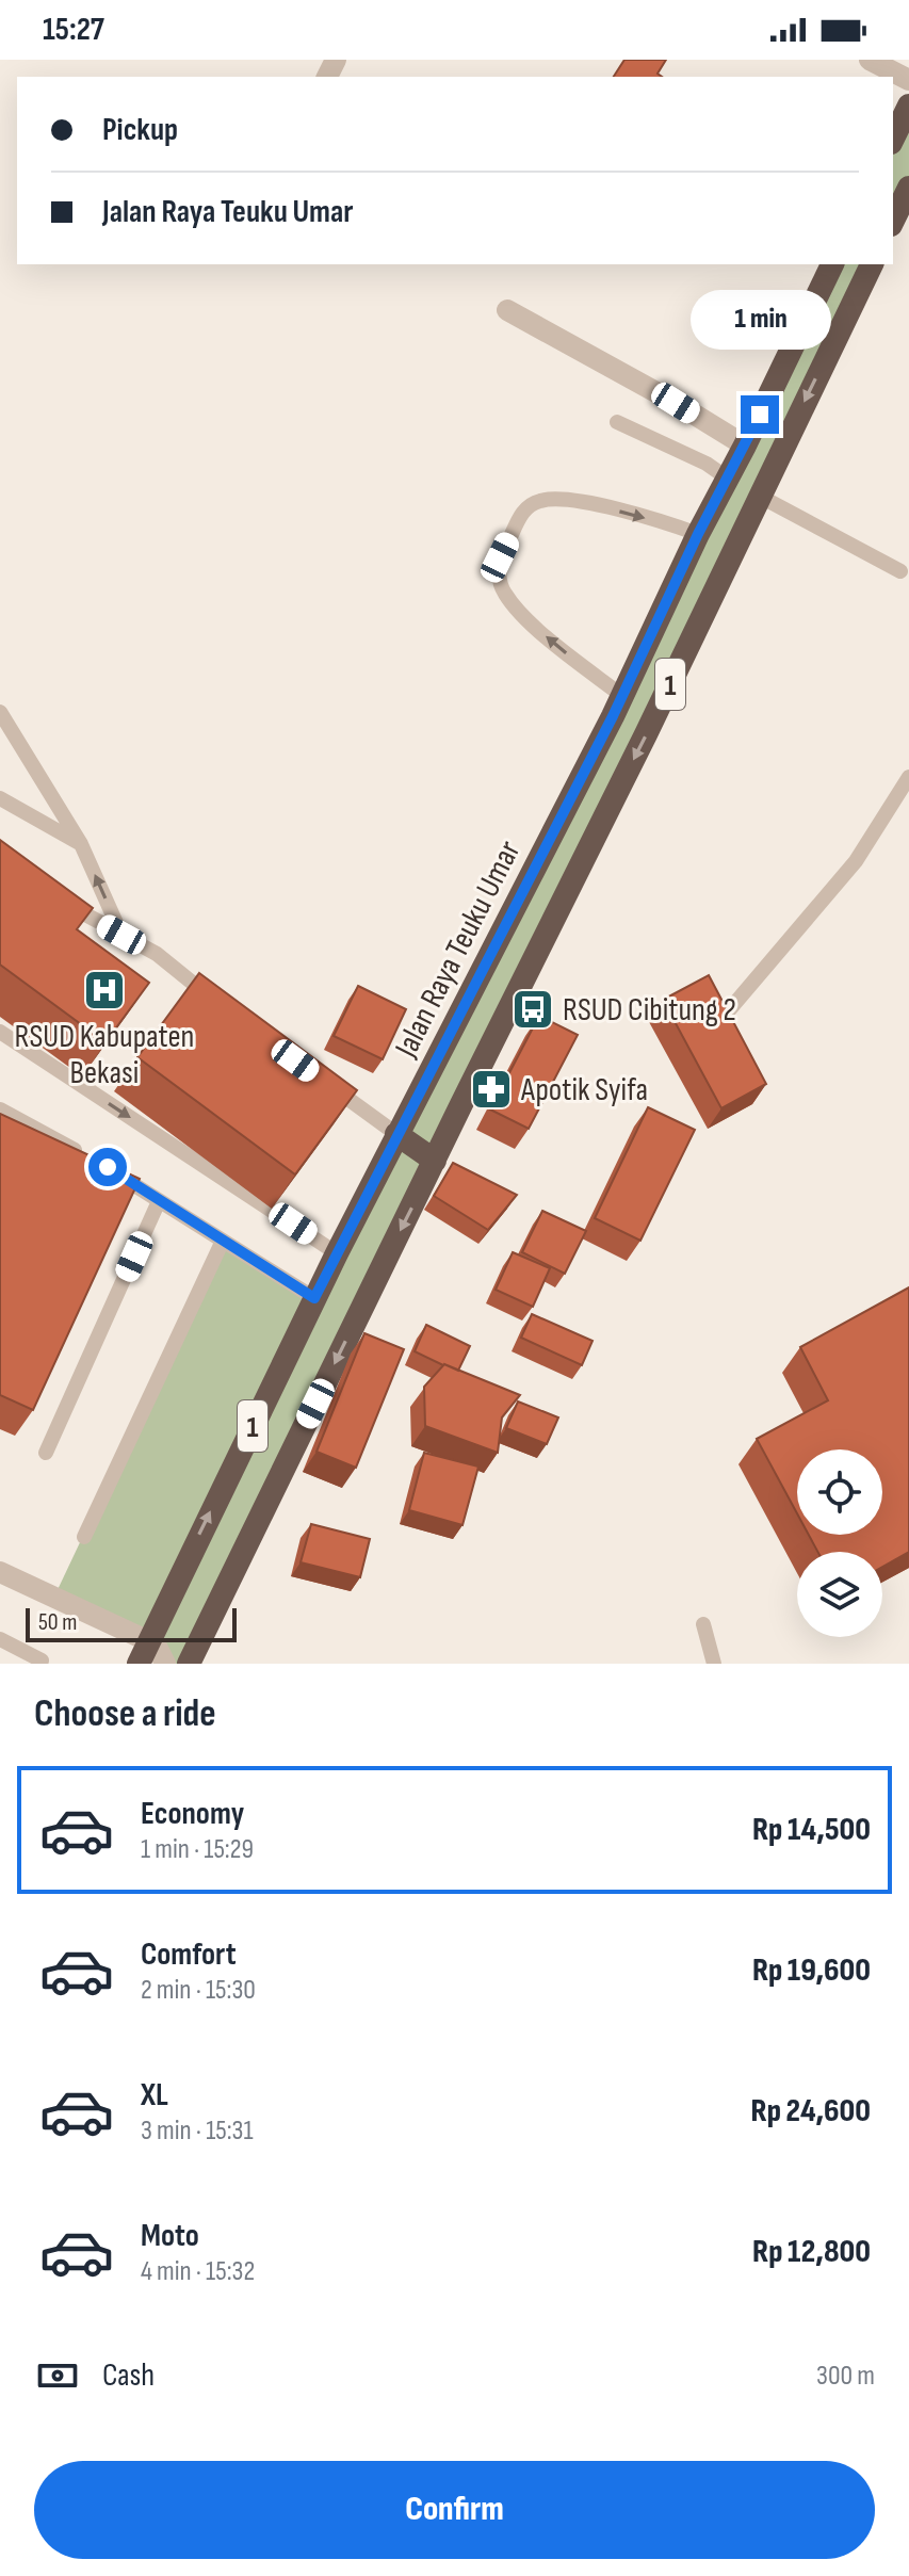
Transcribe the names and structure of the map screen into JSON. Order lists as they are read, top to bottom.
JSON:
{
  "streets": {
    "highway": ["1", "Jalan Raya Teuku Umar"]
  },
  "places": {
    "hospital": ["RSUD Kabupaten Bekasi"],
    "bus stop": ["RSUD Cibitung 2"],
    "pharmacy": ["Apotik Syifa"]
  },
  "scale_bar": "50 m",
  "page": {
    "status": "15:27",
    "banner": ["Pickup", "Jalan Raya Teuku Umar"],
    "bubble": "1 min",
    "scale": "50 m",
    "heading": "Choose a ride",
    "list": [
      {
        "name": "Economy",
        "note": "1 min · 15:29",
        "value": "Rp 14,500"
      },
      {
        "name": "Comfort",
        "note": "2 min · 15:30",
        "value": "Rp 19,600"
      },
      {
        "name": "XL",
        "note": "3 min · 15:31",
        "value": "Rp 24,600"
      },
      {
        "name": "Moto",
        "note": "4 min · 15:32",
        "value": "Rp 12,800"
      }
    ],
    "pay": ["Cash", "300 m"],
    "buttons": "Confirm"
  }
}
